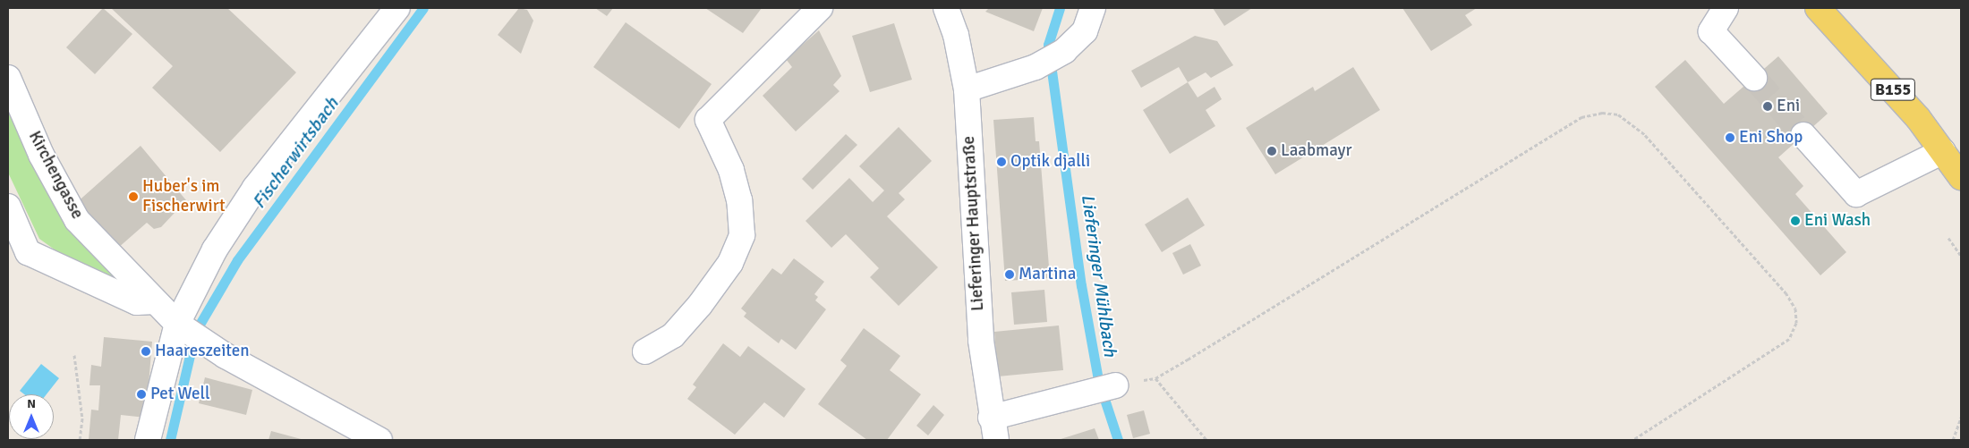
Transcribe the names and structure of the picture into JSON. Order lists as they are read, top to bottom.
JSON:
{
  "streets": {
    "main road": ["B155"],
    "street": ["Kirchengasse", "Lieferinger Hauptstraße"]
  },
  "water": ["Fischerwirtsbach", "Lieferinger Mühlbach"],
  "places": [
    "Eni",
    "Eni Shop",
    "Laabmayr",
    "Optik djalli",
    "Huber's im Fischerwirt",
    "Eni Wash",
    "Martina",
    "Haareszeiten",
    "Pet Well"
  ],
  "north": "top"
}
